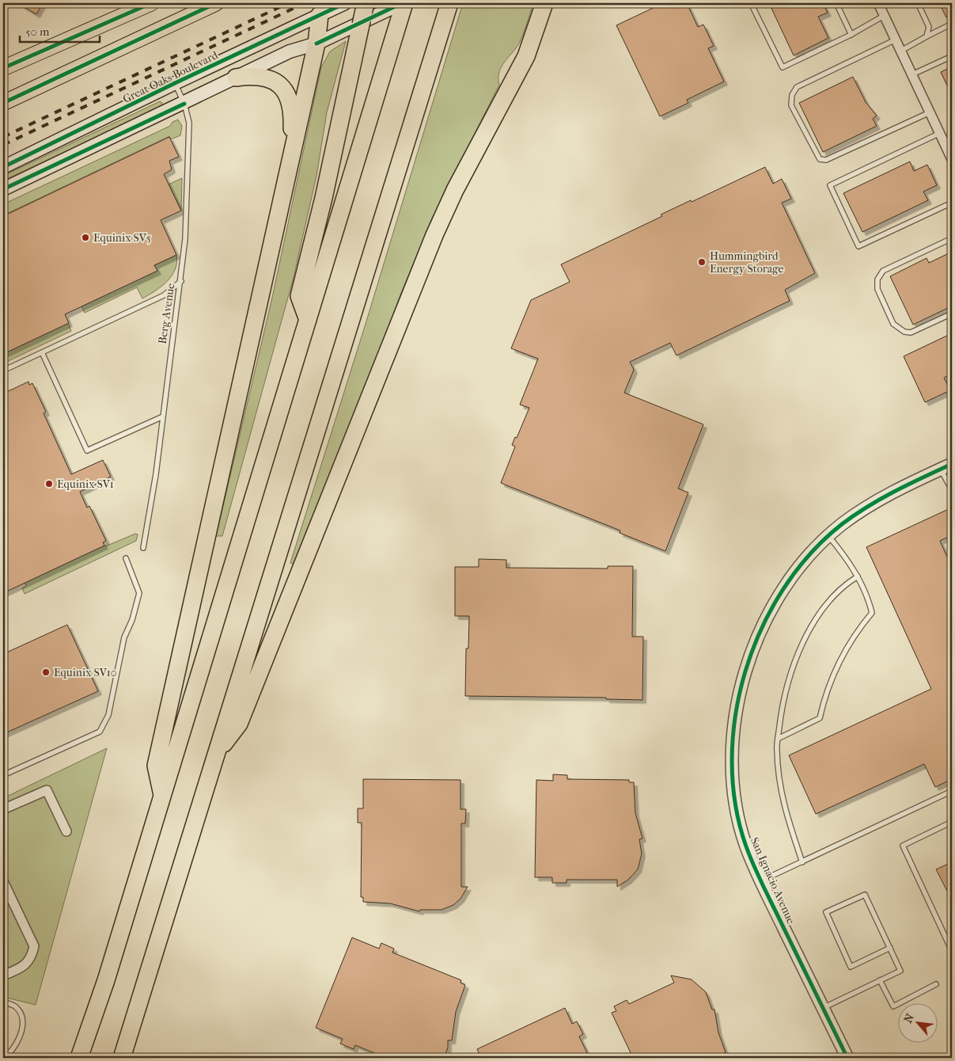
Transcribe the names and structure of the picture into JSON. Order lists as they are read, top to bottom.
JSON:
{
  "streets": {
    "main road": ["Great Oaks Boulevard"],
    "street": ["San Ignacio Avenue"],
    "lane": ["Berg Avenue"]
  },
  "crossings": [
    ["Great Oaks Boulevard", "Berg Avenue"]
  ],
  "places": [
    "Equinix SV5",
    "Hummingbird Energy Storage",
    "Equinix SV1",
    "Equinix SV10"
  ],
  "scale_bar": "50 m",
  "north": "top left"
}
